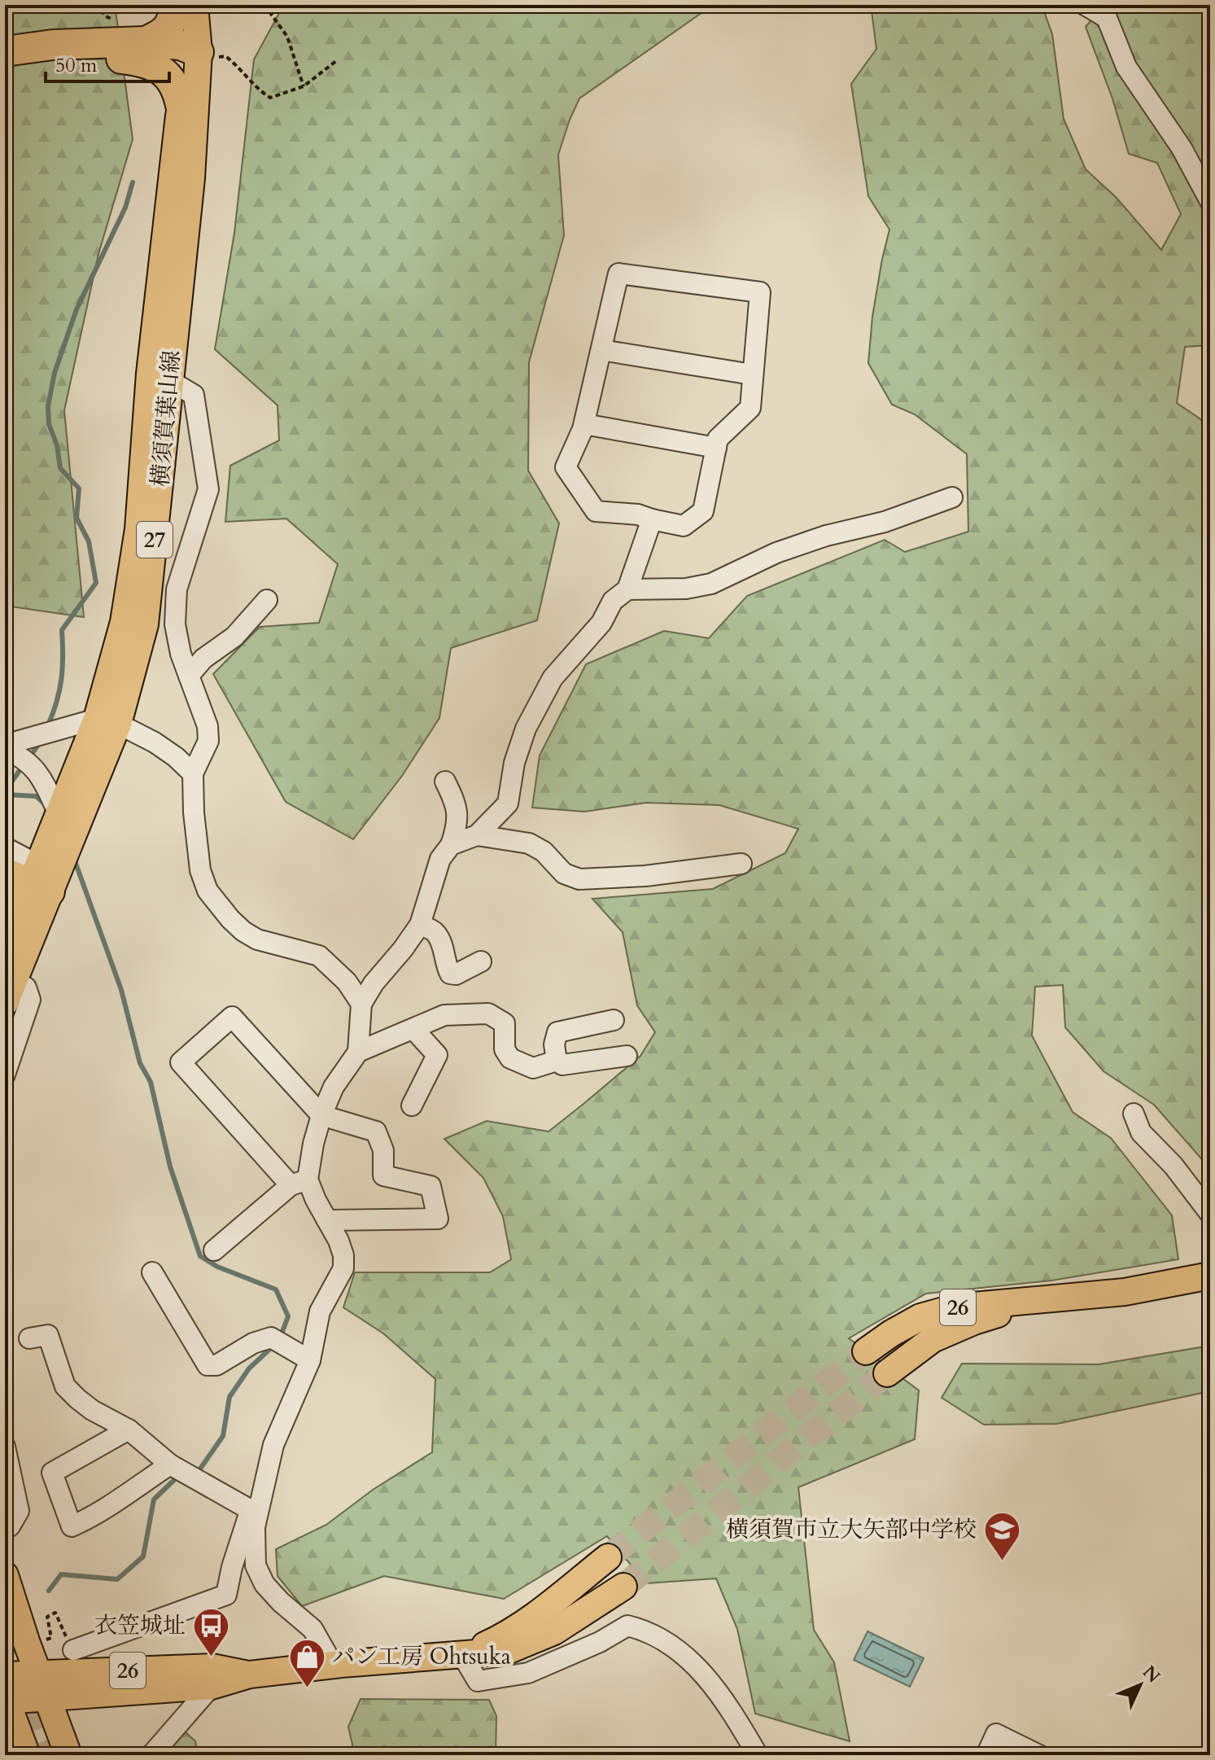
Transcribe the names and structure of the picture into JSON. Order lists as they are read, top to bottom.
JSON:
{
  "streets": {
    "main road": ["横須賀葉山線", "27", "26"]
  },
  "places": {
    "school or university": ["横須賀市立大矢部中学校"],
    "bus stop": ["衣笠城址"],
    "shop": ["パン工房 Ohtsuka"]
  },
  "scale_bar": "50 m",
  "north": "top right"
}
